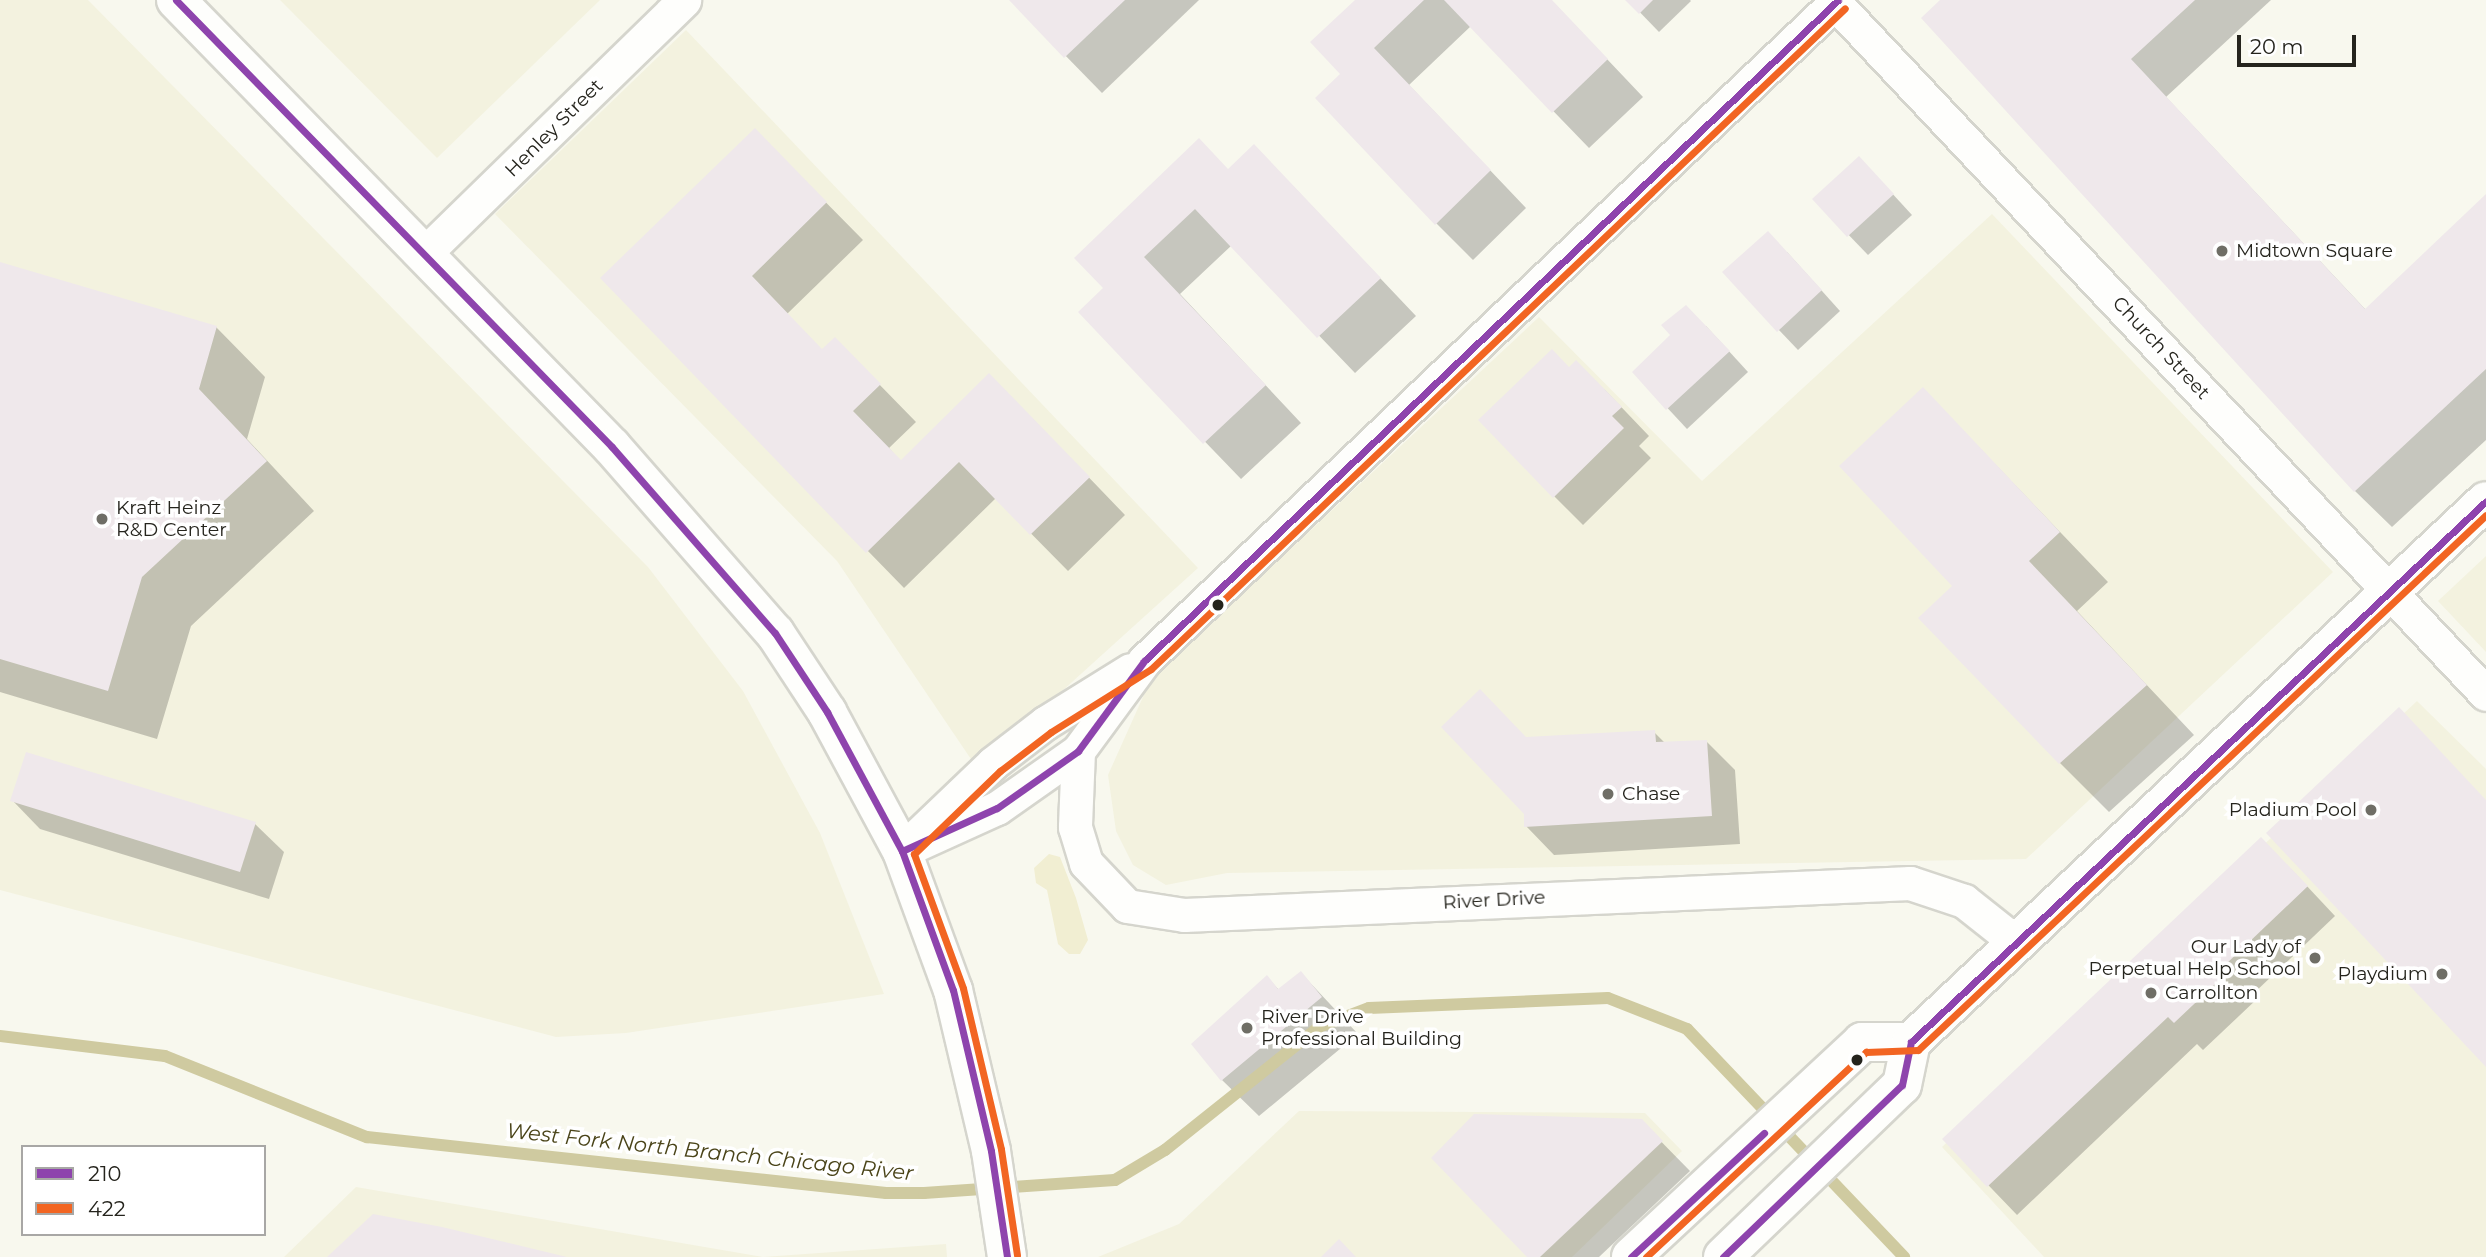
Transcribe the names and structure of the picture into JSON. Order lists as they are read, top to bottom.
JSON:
{
  "streets": {
    "street": ["Henley Street", "Church Street", "River Drive"]
  },
  "water": ["West Fork North Branch Chicago River"],
  "places": [
    "Midtown Square",
    "Kraft Heinz R&D Center",
    "Chase",
    "Pladium Pool",
    "Our Lady of Perpetual Help School",
    "Playdium",
    "Carrollton",
    "River Drive Professional Building"
  ],
  "lines": ["transit line 210", "transit line 422"],
  "legend": ["210", "422"],
  "scale_bar": "20 m"
}
